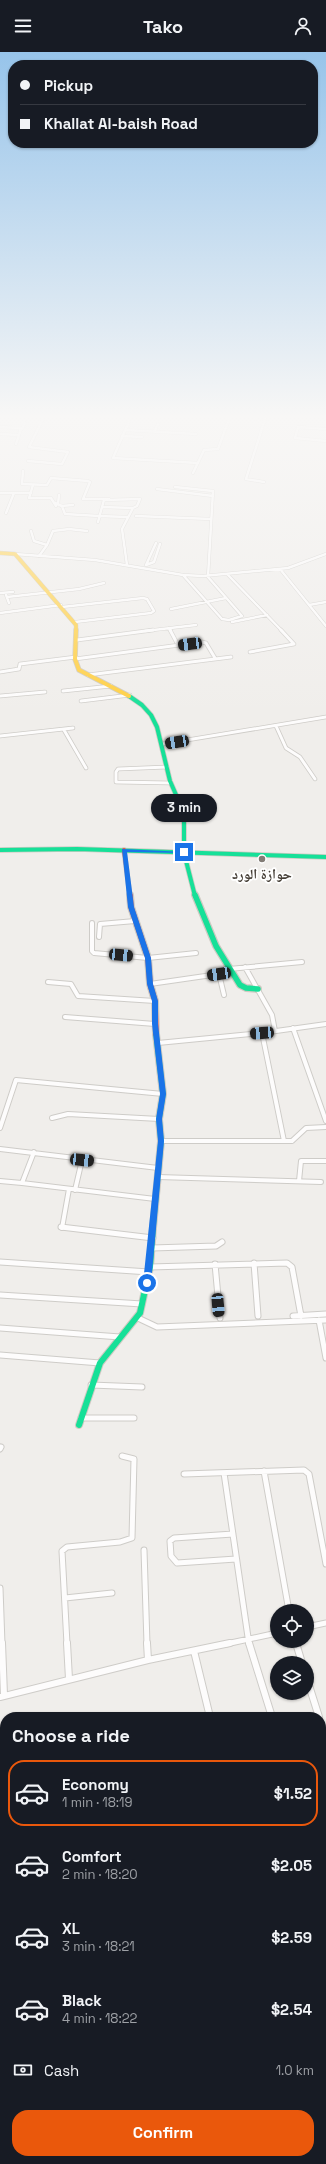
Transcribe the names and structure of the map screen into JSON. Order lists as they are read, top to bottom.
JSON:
{
  "places": ["حوازة الورد"],
  "page": {
    "header": "Tako",
    "banner": ["Pickup", "Khallat Al-baish Road"],
    "bubble": "3 min",
    "heading": "Choose a ride",
    "list": [
      {
        "name": "Economy",
        "note": "1 min · 18:19",
        "value": "$1.52"
      },
      {
        "name": "Comfort",
        "note": "2 min · 18:20",
        "value": "$2.05"
      },
      {
        "name": "XL",
        "note": "3 min · 18:21",
        "value": "$2.59"
      },
      {
        "name": "Black",
        "note": "4 min · 18:22",
        "value": "$2.54"
      }
    ],
    "pay": ["Cash", "1.0 km"],
    "buttons": "Confirm"
  }
}
